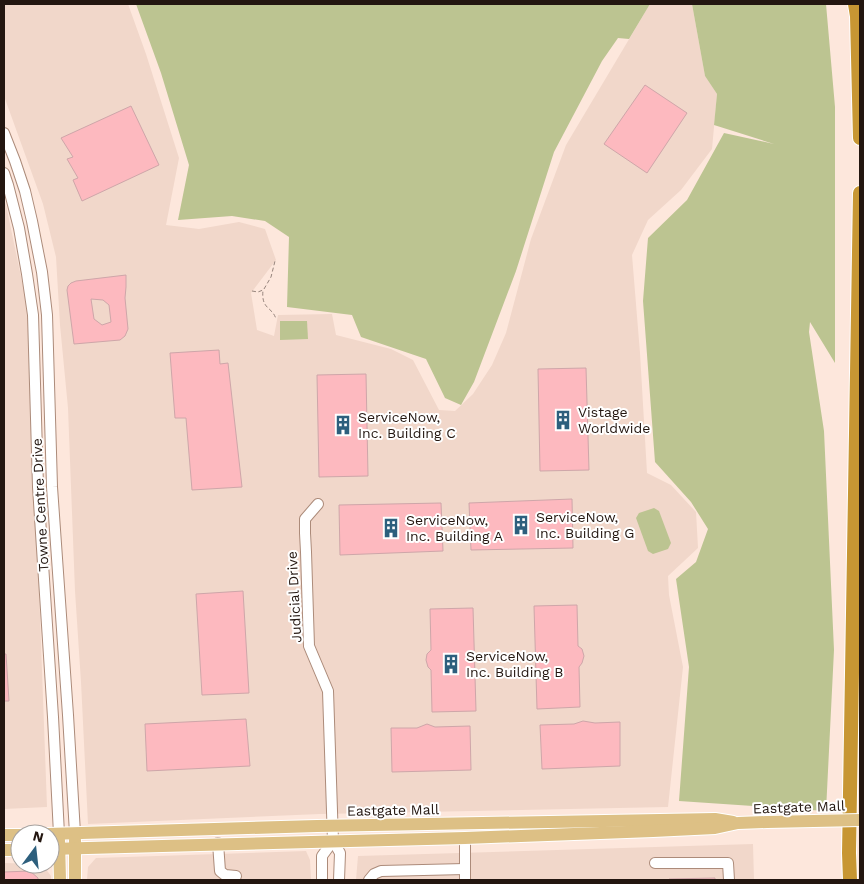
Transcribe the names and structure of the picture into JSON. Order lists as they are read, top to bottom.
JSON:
{
  "streets": {
    "main road": ["Towne Centre Drive", "Eastgate Mall"],
    "street": ["Judicial Drive"]
  },
  "crossings": [
    ["Towne Centre Drive", "Eastgate Mall"],
    ["Judicial Drive", "Eastgate Mall"]
  ],
  "places": {
    "building": [
      "Vistage Worldwide",
      "ServiceNow, Inc. Building C",
      "ServiceNow, Inc. Building G",
      "ServiceNow, Inc. Building A",
      "ServiceNow, Inc. Building B"
    ]
  },
  "north": "top"
}
